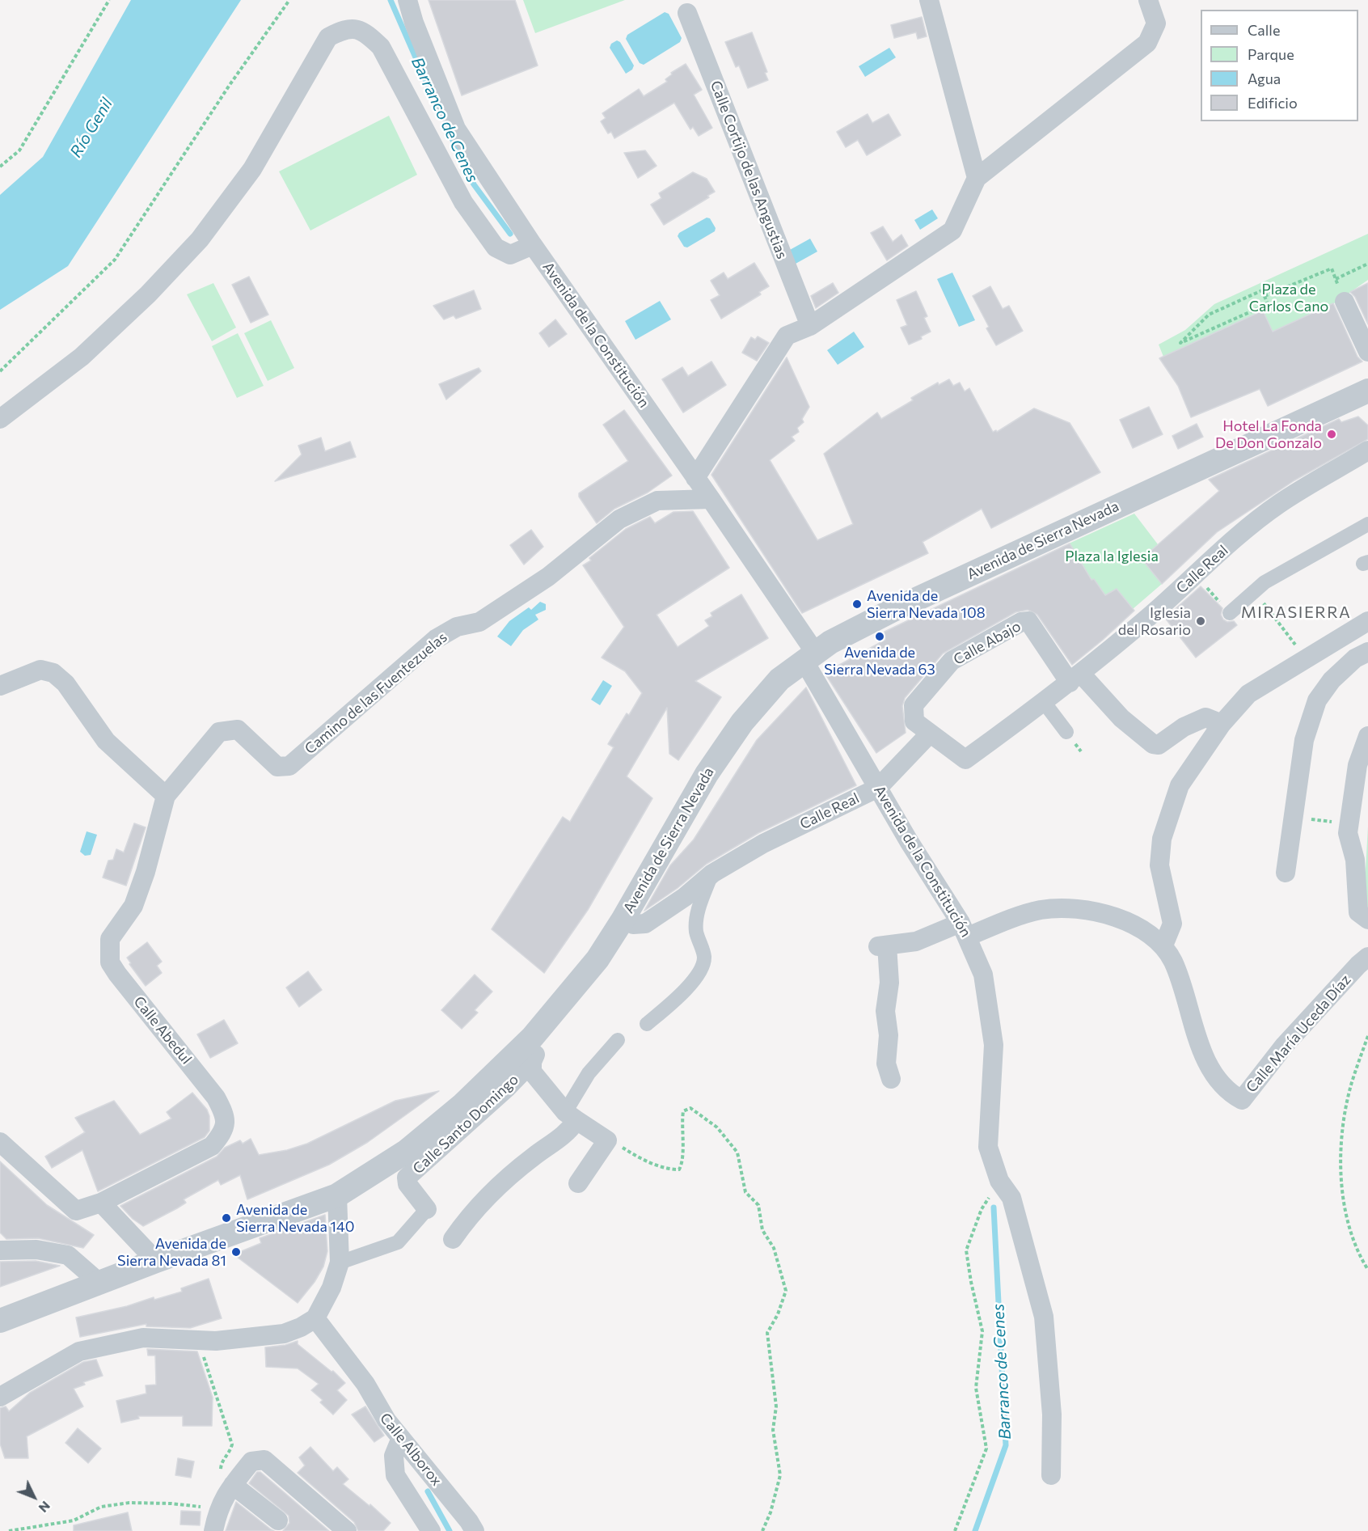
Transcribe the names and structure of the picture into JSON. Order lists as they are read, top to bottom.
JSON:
{
  "streets": {
    "street": [
      "Calle Cortijo de las Angustias",
      "Avenida de la Constitución",
      "Avenida de Sierra Nevada",
      "Calle Real",
      "Calle Abajo",
      "Camino de las Fuentezuelas",
      "Calle Abedul",
      "Calle María Uceda Díaz",
      "Calle Santo Domingo",
      "Calle Alborox"
    ]
  },
  "crossings": [
    ["Avenida de la Constitución", "Avenida de Sierra Nevada"],
    ["Avenida de la Constitución", "Calle Real"],
    ["Avenida de la Constitución", "Camino de las Fuentezuelas"],
    ["Avenida de Sierra Nevada", "Calle Real"],
    ["Calle Real", "Calle Abajo"],
    ["Camino de las Fuentezuelas", "Calle Abedul"]
  ],
  "districts": ["MIRASIERRA"],
  "water": ["Barranco de Cenes", "Río Genil"],
  "parks": ["Plaza de Carlos Cano", "Plaza la Iglesia"],
  "places": [
    "Hotel La Fonda De Don Gonzalo",
    "Avenida de Sierra Nevada 108",
    "Iglesia del Rosario",
    "Avenida de Sierra Nevada 63",
    "Avenida de Sierra Nevada 140",
    "Avenida de Sierra Nevada 81"
  ],
  "legend": [
    "Calle",
    "Parque",
    "Agua",
    "Edificio"
  ],
  "north": "bottom right"
}
